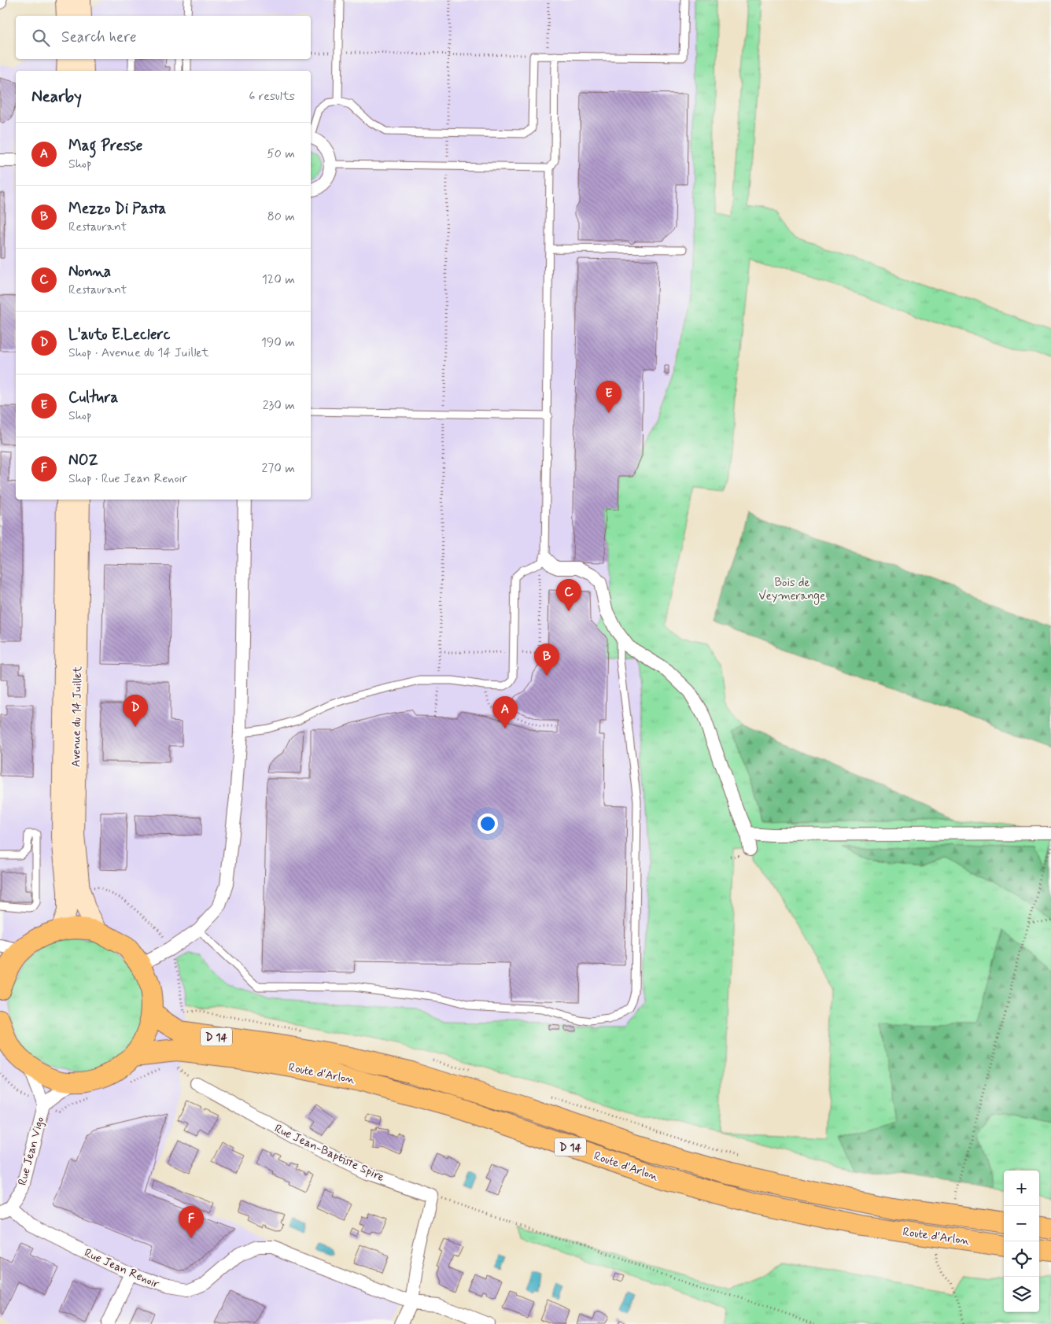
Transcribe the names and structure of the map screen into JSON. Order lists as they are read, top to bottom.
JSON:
{
  "streets": {
    "main road": ["Avenue du 14 Juillet", "D 14", "Route d'Arlon"],
    "street": ["Rue Jean Vigo", "Rue Jean-Baptiste Spire", "Rue Jean Renoir"]
  },
  "crossings": [
    ["Rue Jean Vigo", "Rue Jean Renoir"]
  ],
  "parks": ["Bois de Veymerange"],
  "page": {
    "search": "Search here",
    "heading": ["Nearby", "6 results"],
    "list": [
      {
        "mark": "A",
        "name": "Mag Presse",
        "note": "Shop",
        "value": "50 m"
      },
      {
        "mark": "B",
        "name": "Mezzo Di Pasta",
        "note": "Restaurant",
        "value": "80 m"
      },
      {
        "mark": "C",
        "name": "Nonna",
        "note": "Restaurant",
        "value": "120 m"
      },
      {
        "mark": "D",
        "name": "L'auto E.Leclerc",
        "note": "Shop · Avenue du 14 Juillet",
        "value": "190 m"
      },
      {
        "mark": "E",
        "name": "Cultura",
        "note": "Shop",
        "value": "230 m"
      },
      {
        "mark": "F",
        "name": "NOZ",
        "note": "Shop · Rue Jean Renoir",
        "value": "270 m"
      }
    ],
    "pins": [
      "E",
      "C",
      "B",
      "D",
      "A",
      "F"
    ],
    "map_buttons": ["+", "−"]
  }
}
